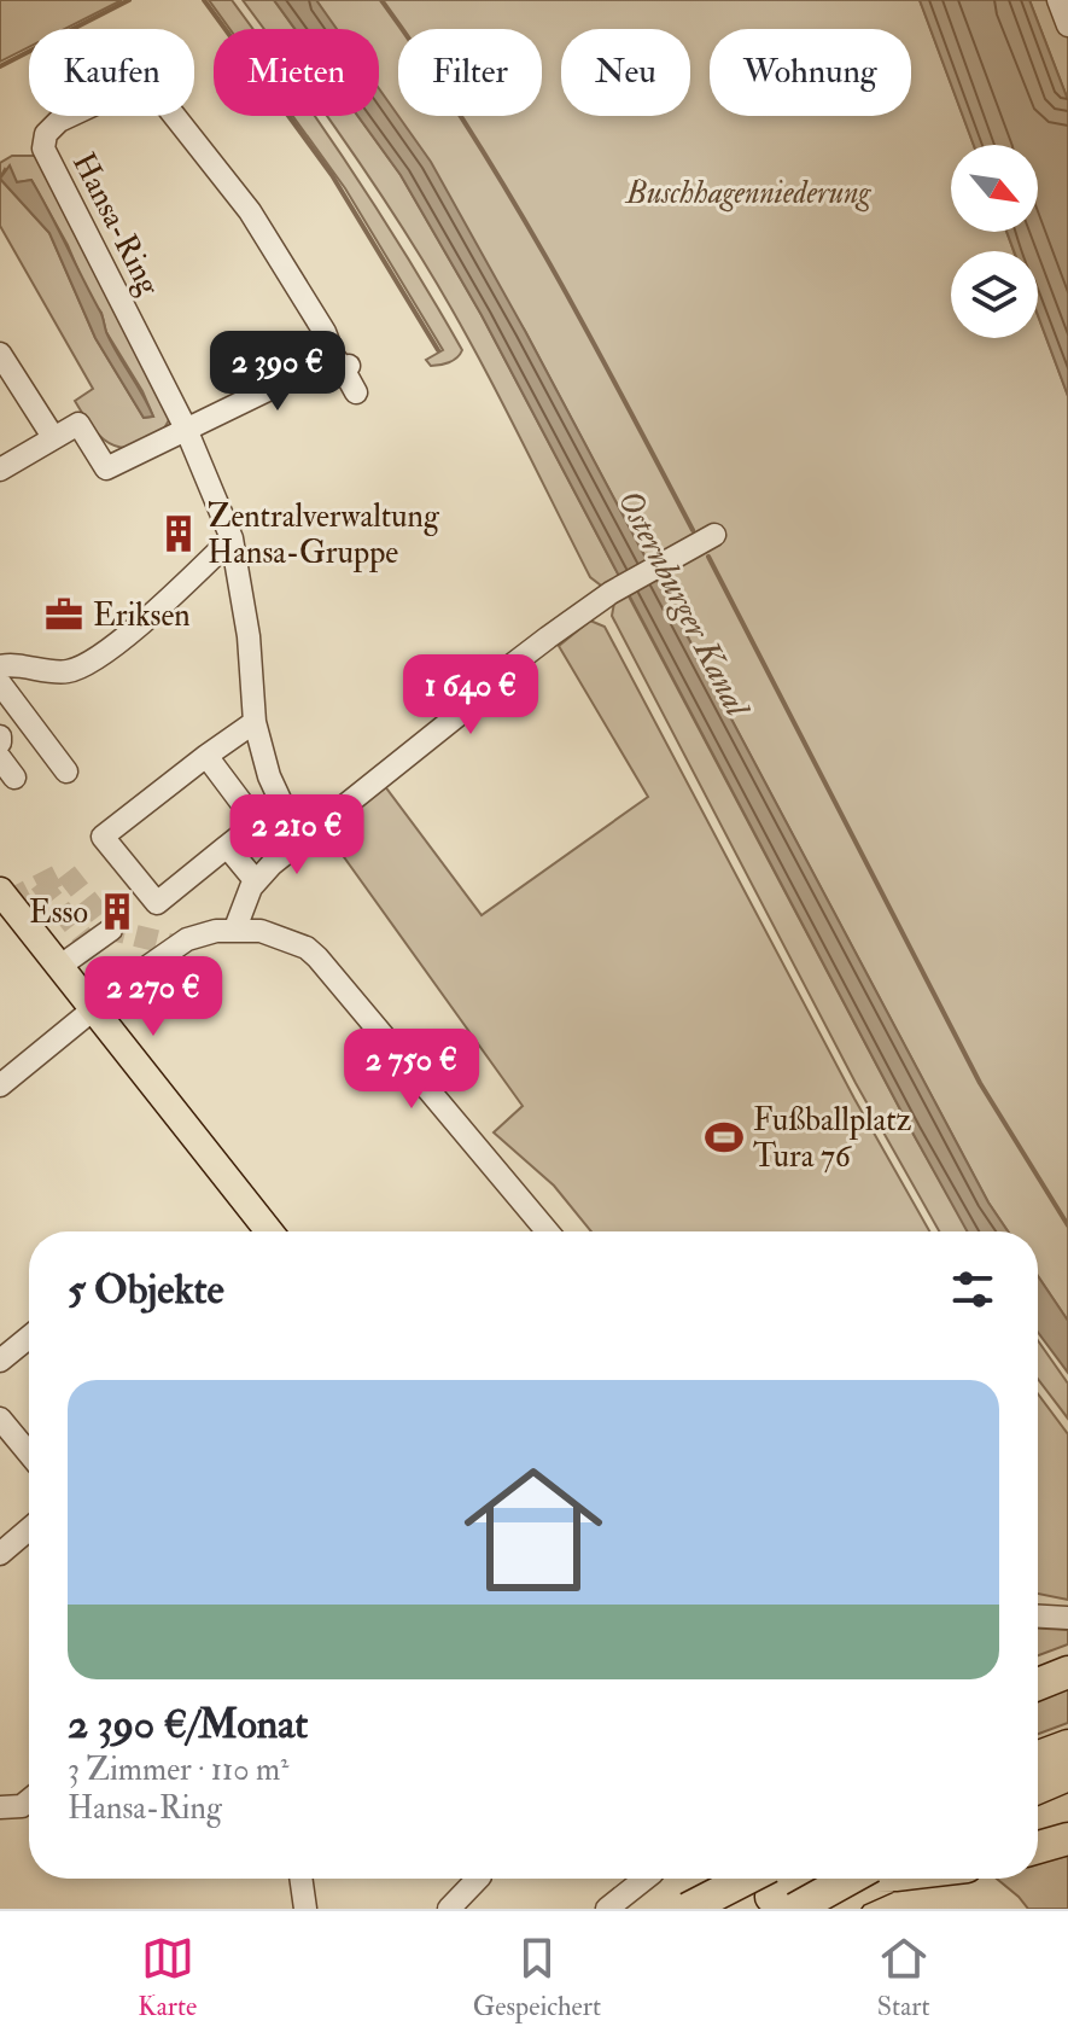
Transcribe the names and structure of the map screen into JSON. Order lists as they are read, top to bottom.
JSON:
{
  "streets": {
    "street": ["Hansa-Ring"]
  },
  "water": ["Osternburger Kanal"],
  "parks": ["Buschhagenniederung"],
  "places": {
    "building": ["Zentralverwaltung Hansa-Gruppe", "Esso"],
    "office": ["Eriksen"],
    "sports": ["Fußballplatz Tura 76"]
  },
  "north": "bottom right",
  "page": {
    "chip": [
      "Kaufen",
      "Mieten",
      "Filter",
      "Neu",
      "Wohnung"
    ],
    "price": [
      "2 390 €",
      "1 640 €",
      "2 210 €",
      "2 270 €",
      "2 750 €"
    ],
    "heading": "5 Objekte",
    "list": [
      {
        "name": "2 390 €/Monat",
        "note": "3 Zimmer · 110 m² · Hansa-Ring"
      }
    ],
    "tabs": ["Karte", "Gespeichert", "Start"]
  }
}
